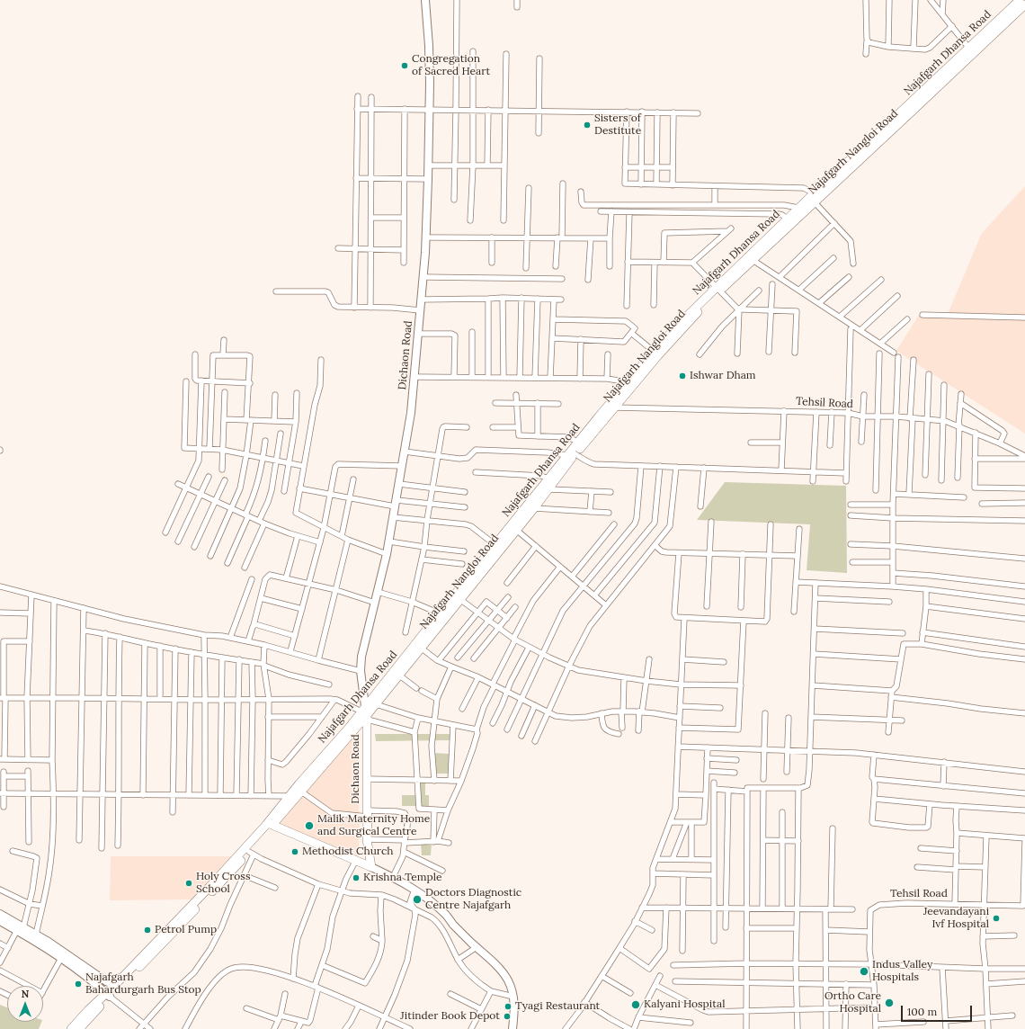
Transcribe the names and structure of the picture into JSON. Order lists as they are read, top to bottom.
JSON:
{
  "streets": {
    "main road": ["Najafgarh Dhansa Road", "Najafgarh Nangloi Road", "Dichaon Road"],
    "street": ["Tehsil Road"]
  },
  "crossings": [
    ["Najafgarh Dhansa Road", "Najafgarh Nangloi Road"],
    ["Najafgarh Dhansa Road", "Dichaon Road"],
    ["Najafgarh Nangloi Road", "Dichaon Road"],
    ["Najafgarh Nangloi Road", "Tehsil Road"]
  ],
  "places": [
    "Congregation of Sacred Heart",
    "Sisters of Destitute",
    "Ishwar Dham",
    "Malik Maternity Home and Surgical Centre",
    "Methodist Church",
    "Krishna Temple",
    "Holy Cross School",
    "Doctors Diagnostic Centre Najafgarh",
    "Jeevandayani Ivf Hospital",
    "Petrol Pump",
    "Indus Valley Hospitals",
    "Najafgarh Bahardurgarh Bus Stop",
    "Ortho Care Hospital",
    "Kalyani Hospital",
    "Tyagi Restaurant",
    "Jitinder Book Depot"
  ],
  "scale_bar": "100 m",
  "north": "top"
}
